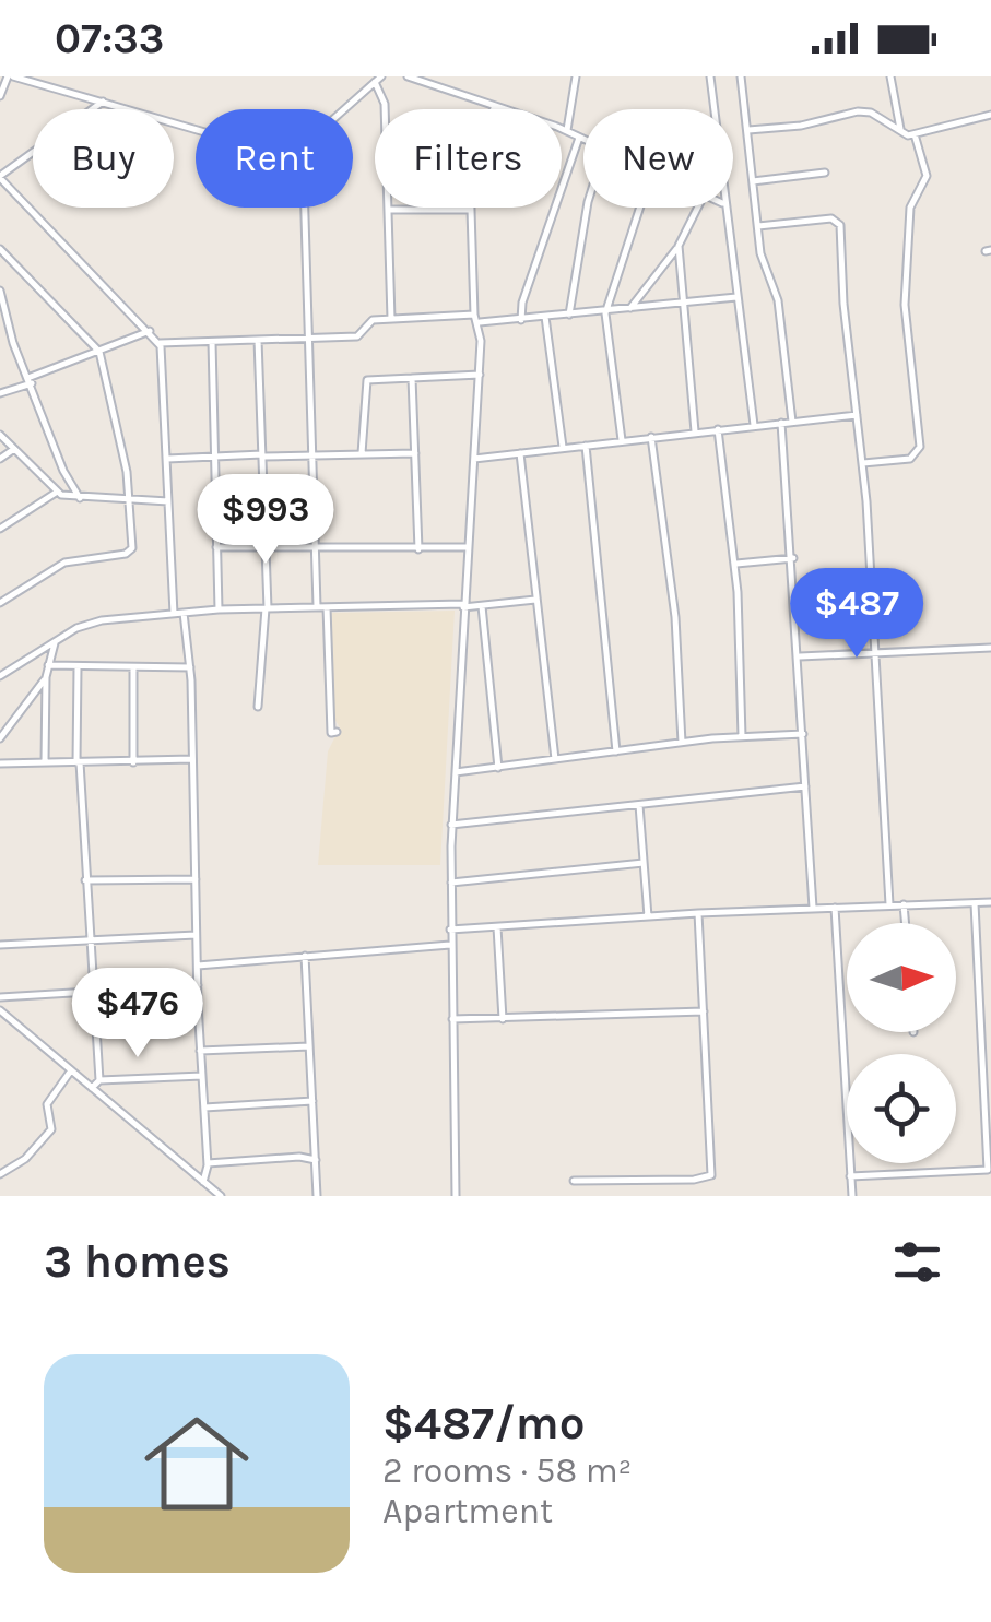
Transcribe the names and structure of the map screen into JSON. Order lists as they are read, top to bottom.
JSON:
{
  "north": "right",
  "page": {
    "status": "07:33",
    "chip": [
      "Buy",
      "Rent",
      "Filters",
      "New"
    ],
    "price": ["$993", "$487", "$476"],
    "heading": "3 homes",
    "list": [
      {
        "name": "$487/mo",
        "note": "2 rooms · 58 m² · Apartment"
      }
    ]
  }
}
